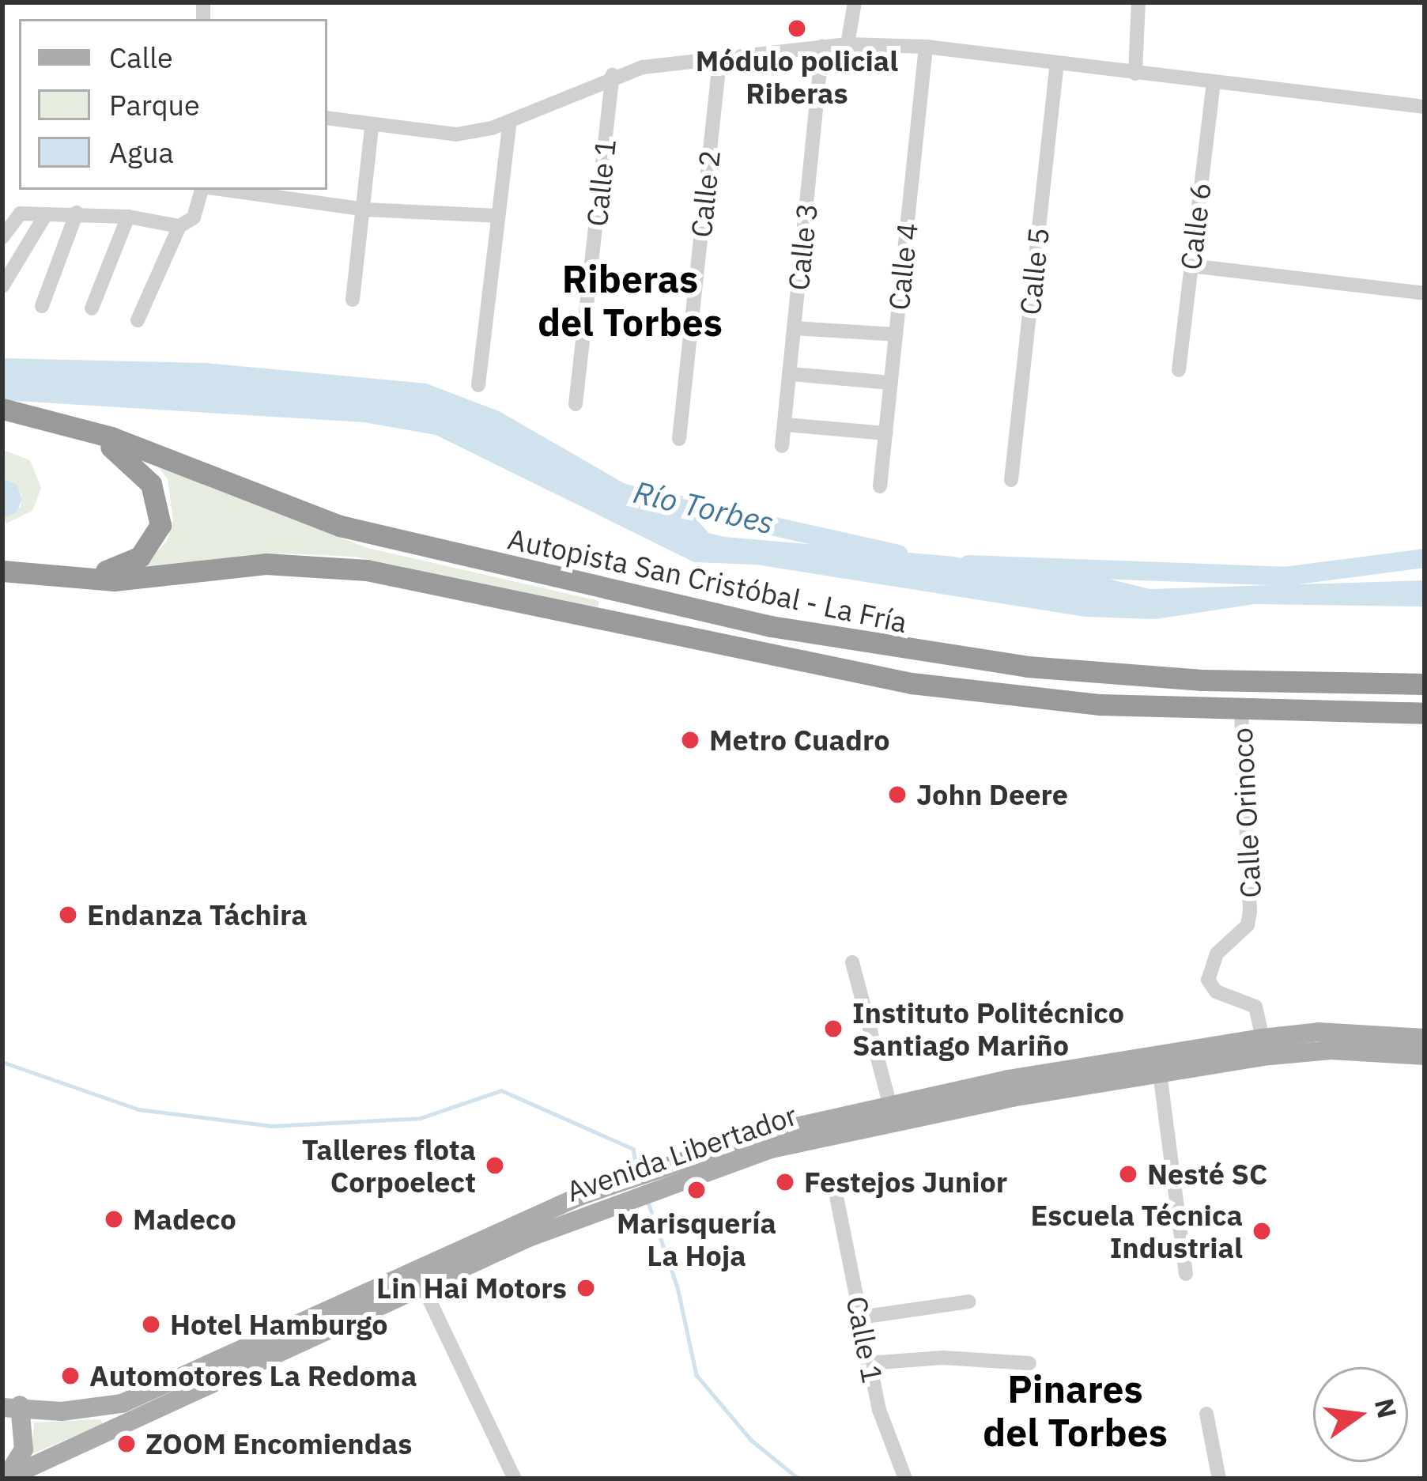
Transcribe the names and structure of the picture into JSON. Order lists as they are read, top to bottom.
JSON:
{
  "streets": {
    "highway": ["Autopista San Cristóbal - La Fría"],
    "main road": ["Avenida Libertador"],
    "street": [
      "Calle 1",
      "Calle 2",
      "Calle 6",
      "Calle 3",
      "Calle 4",
      "Calle 5",
      "Calle Orinoco"
    ]
  },
  "crossings": [
    ["Autopista San Cristóbal - La Fría", "Calle Orinoco"],
    ["Calle Orinoco", "Avenida Libertador"]
  ],
  "districts": ["Riberas del Torbes", "Pinares del Torbes"],
  "water": ["Río Torbes"],
  "places": [
    "Módulo policial Riberas",
    "Metro Cuadro",
    "John Deere",
    "Endanza Táchira",
    "Instituto Politécnico Santiago Mariño",
    "Talleres flota Corpoelect",
    "Nesté SC",
    "Festejos Junior",
    "Marisquería La Hoja",
    "Madeco",
    "Escuela Técnica Industrial",
    "Lin Hai Motors",
    "Hotel Hamburgo",
    "Automotores La Redoma",
    "ZOOM Encomiendas"
  ],
  "legend": ["Calle", "Parque", "Agua"],
  "north": "right"
}
